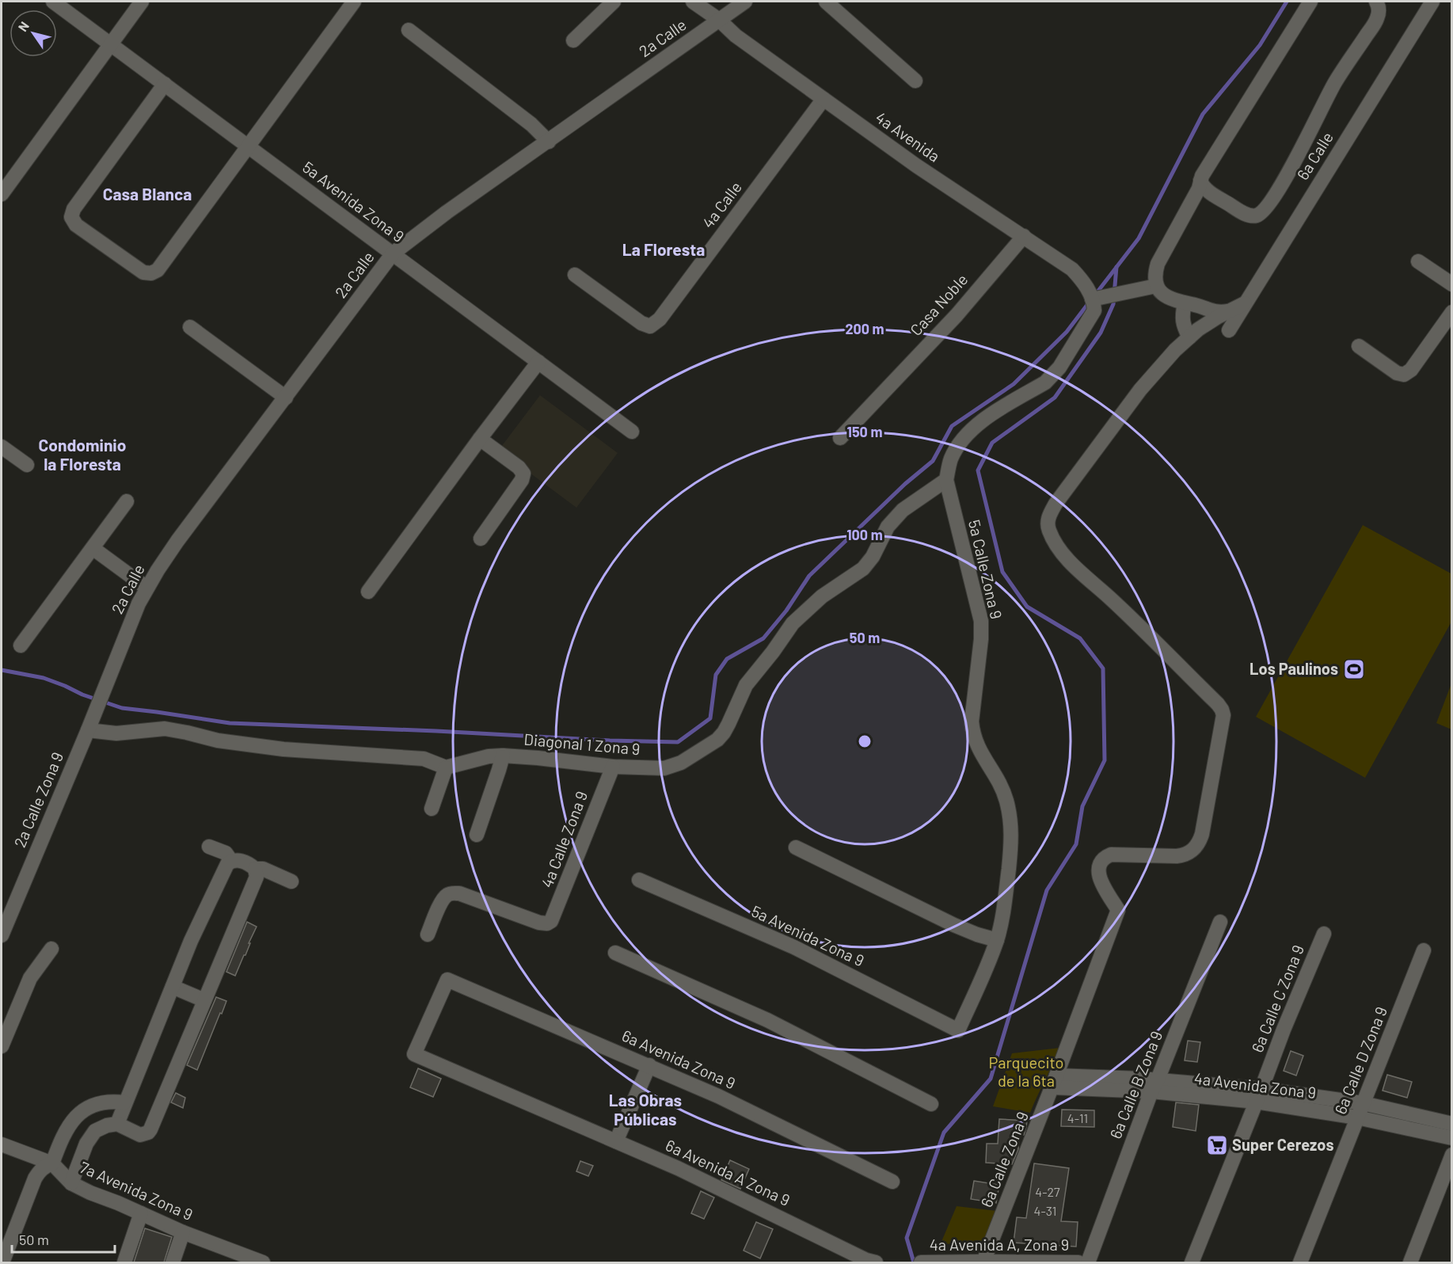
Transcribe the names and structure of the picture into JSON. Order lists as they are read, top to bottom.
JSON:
{
  "streets": {
    "street": [
      "2a Calle",
      "4a Avenida",
      "6a Calle",
      "5a Avenida Zona 9",
      "4a Calle",
      "Casa Noble",
      "5a Calle Zona 9",
      "Diagonal 1 Zona 9",
      "2a Calle Zona 9",
      "4a Calle Zona 9",
      "6a Calle C Zona 9",
      "6a Avenida Zona 9",
      "6a Calle D Zona 9",
      "6a Calle B Zona 9",
      "4a Avenida Zona 9",
      "6a Calle Zona 9",
      "6a Avenida A Zona 9",
      "7a Avenida Zona 9",
      "4a Avenida A, Zona 9"
    ]
  },
  "crossings": [
    ["2a Calle", "4a Avenida"],
    ["2a Calle", "5a Avenida Zona 9"],
    ["2a Calle", "2a Calle Zona 9"],
    ["4a Avenida", "4a Calle"],
    ["4a Avenida", "Casa Noble"],
    ["4a Avenida", "5a Calle Zona 9"],
    ["5a Avenida Zona 9", "5a Calle Zona 9"],
    ["5a Calle Zona 9", "Diagonal 1 Zona 9"],
    ["Diagonal 1 Zona 9", "4a Calle Zona 9"],
    ["6a Calle C Zona 9", "4a Avenida Zona 9"],
    ["6a Avenida Zona 9", "6a Avenida A Zona 9"],
    ["6a Calle D Zona 9", "4a Avenida Zona 9"],
    ["6a Calle B Zona 9", "4a Avenida Zona 9"],
    ["4a Avenida Zona 9", "6a Calle Zona 9"],
    ["6a Calle Zona 9", "4a Avenida A, Zona 9"]
  ],
  "districts": [
    "Casa Blanca",
    "La Floresta",
    "Condominio la Floresta",
    "Las Obras Públicas"
  ],
  "parks": ["Parquecito de la 6ta"],
  "places": {
    "sports": ["Los Paulinos"],
    "supermarket": ["Super Cerezos"]
  },
  "house_numbers": ["4-11", "4-27", "4-31"],
  "scale_bar": "50 m",
  "north": "top left",
  "rings": [
    "200 m",
    "150 m",
    "100 m",
    "50 m"
  ]
}
